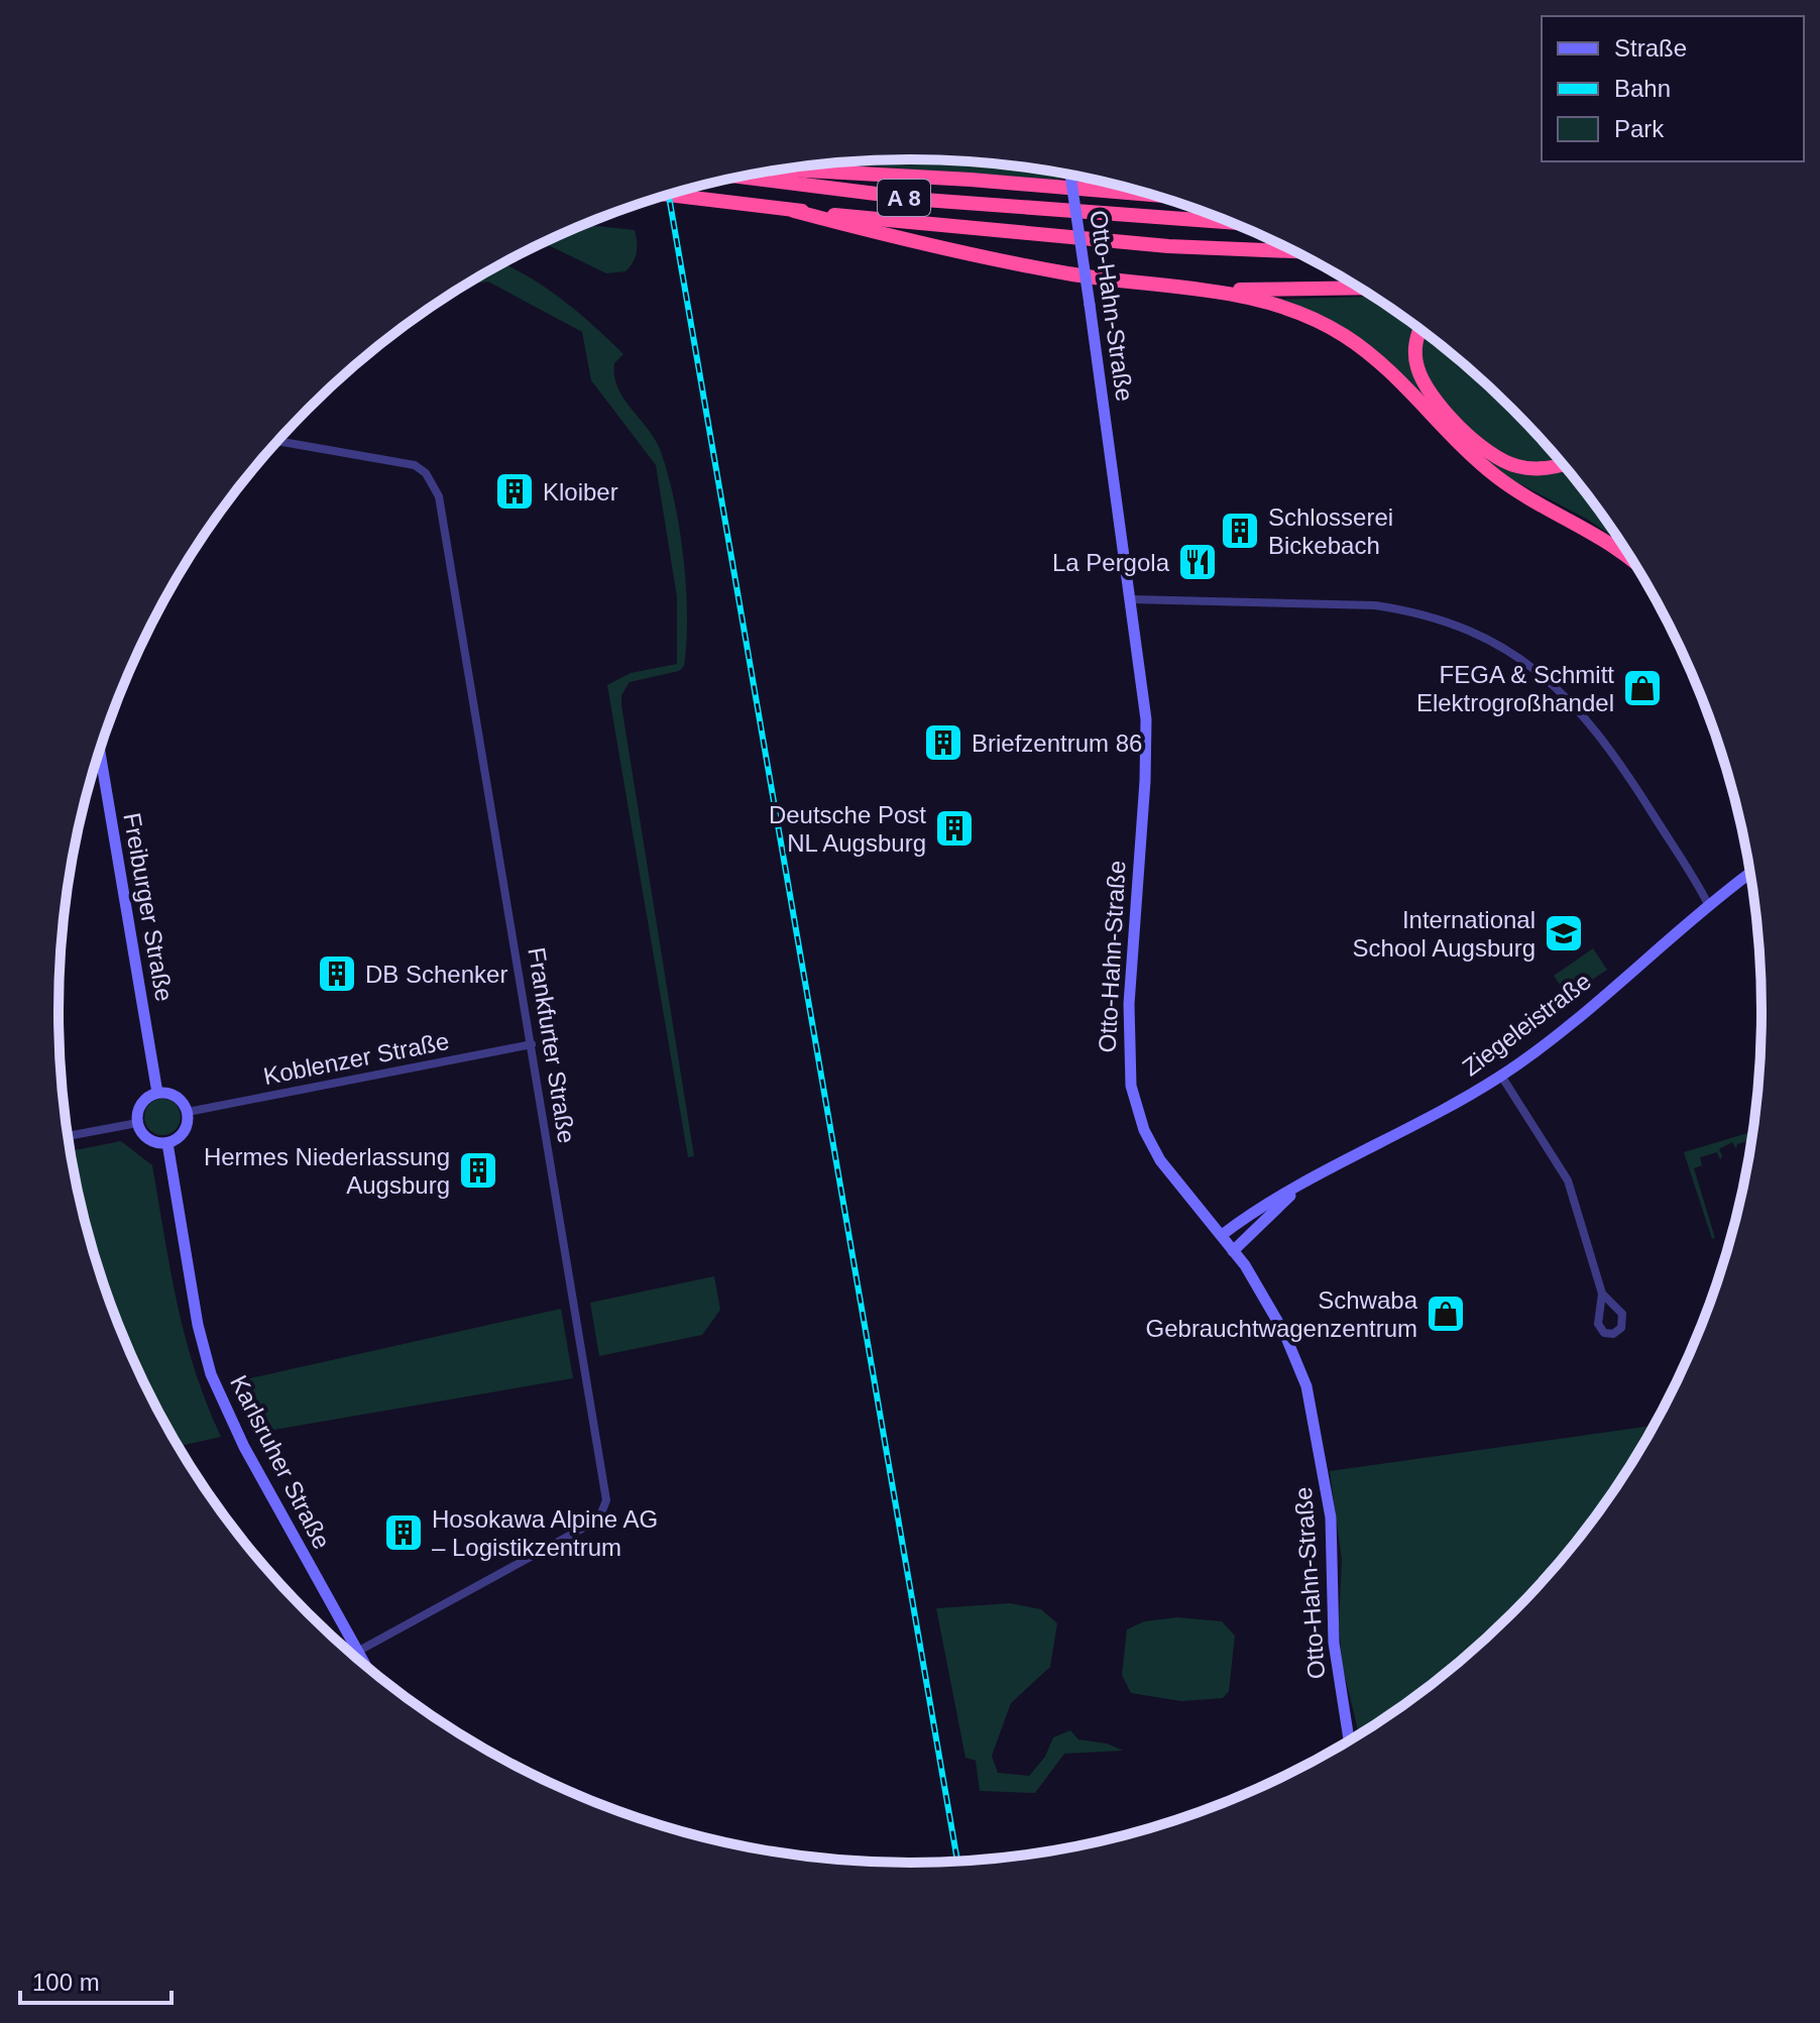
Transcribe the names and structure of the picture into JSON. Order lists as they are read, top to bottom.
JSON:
{
  "streets": {
    "highway": ["A 8"],
    "street": [
      "Otto-Hahn-Straße",
      "Freiburger Straße",
      "Ziegeleistraße",
      "Frankfurter Straße",
      "Koblenzer Straße",
      "Karlsruher Straße"
    ]
  },
  "crossings": [
    ["Otto-Hahn-Straße", "Ziegeleistraße"],
    ["Freiburger Straße", "Koblenzer Straße"],
    ["Freiburger Straße", "Karlsruher Straße"],
    ["Frankfurter Straße", "Koblenzer Straße"],
    ["Frankfurter Straße", "Karlsruher Straße"],
    ["Koblenzer Straße", "Karlsruher Straße"]
  ],
  "places": {
    "building": [
      "Kloiber",
      "Schlosserei Bickebach",
      "Briefzentrum 86",
      "Deutsche Post NL Augsburg",
      "DB Schenker",
      "Hermes Niederlassung Augsburg",
      "Hosokawa Alpine AG – Logistikzentrum"
    ],
    "restaurant": ["La Pergola"],
    "shop": ["FEGA & Schmitt Elektrogroßhandel", "Schwaba Gebrauchtwagenzentrum"],
    "school or university": ["International School Augsburg"]
  },
  "legend": ["Straße", "Bahn", "Park"],
  "scale_bar": "100 m"
}
